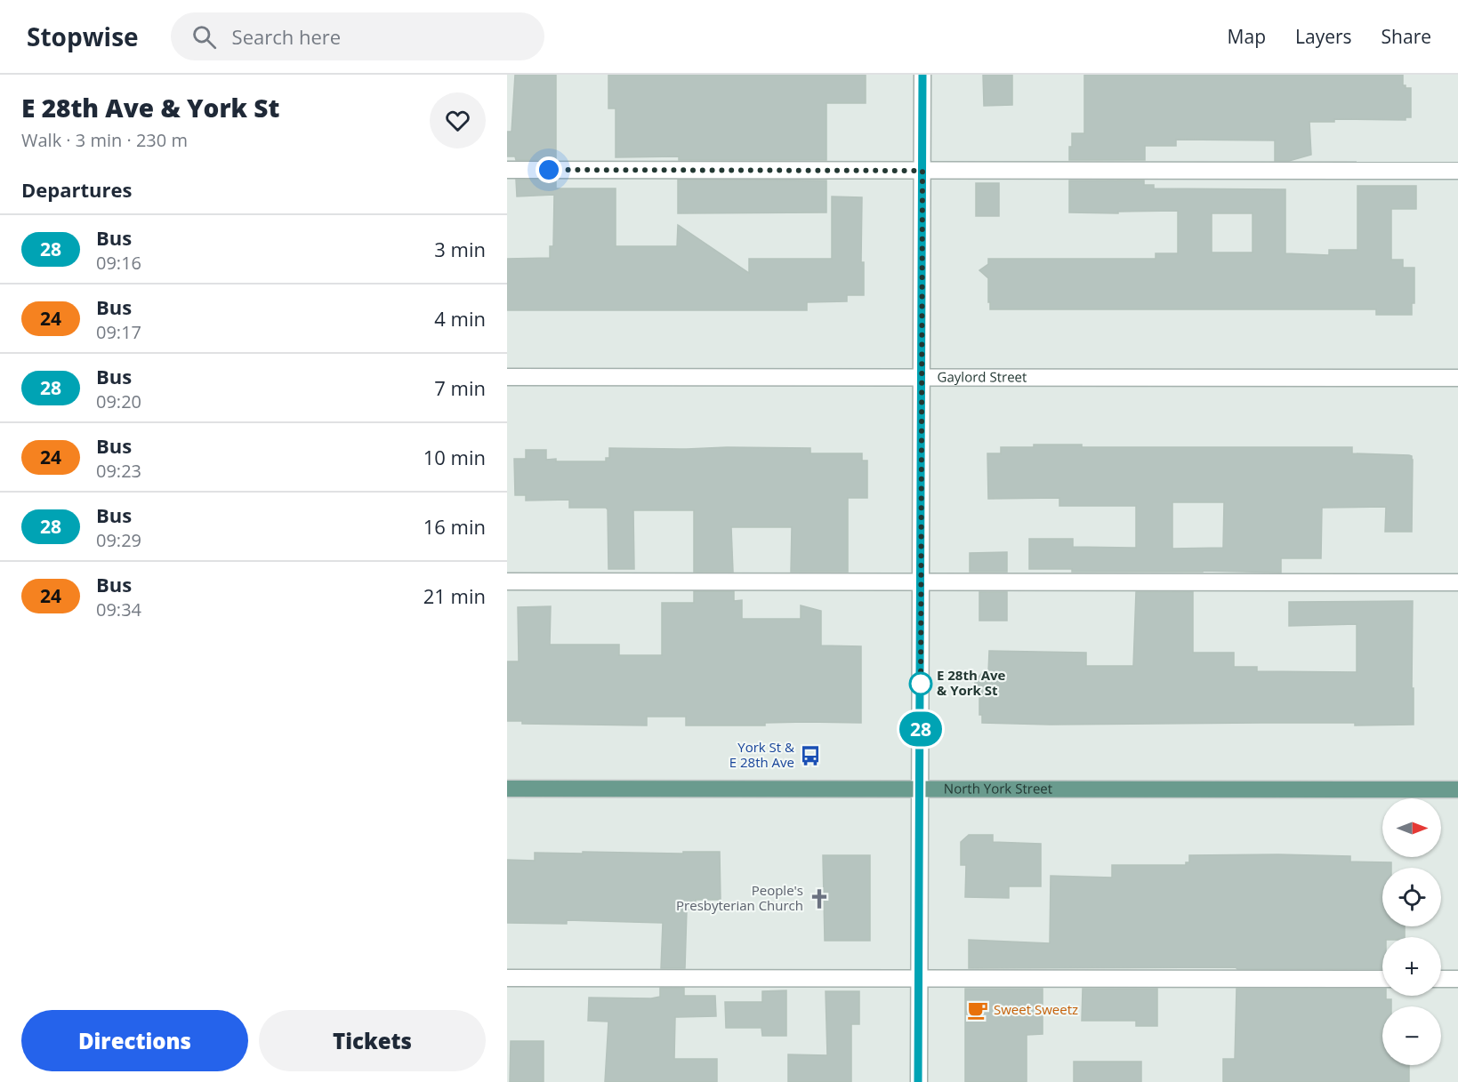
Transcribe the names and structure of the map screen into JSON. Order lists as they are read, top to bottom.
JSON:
{
  "streets": {
    "main road": ["North York Street"],
    "street": ["Gaylord Street"]
  },
  "places": {
    "other": ["E 28th Ave & York St"],
    "bus stop": ["York St & E 28th Ave"],
    "church": ["People's Presbyterian Church"],
    "cafe": ["Sweet Sweetz"]
  },
  "lines": ["bus line 28"],
  "north": "right",
  "page": {
    "header": "Stopwise",
    "search": "Search here",
    "nav": ["Map", "Layers", "Share"],
    "heading": [
      ["E 28th Ave & York St", "Walk · 3 min · 230 m"],
      "Departures"
    ],
    "on_map": "28",
    "list": [
      {
        "mark": "28",
        "name": "Bus",
        "note": "09:16",
        "value": "3 min"
      },
      {
        "mark": "24",
        "name": "Bus",
        "note": "09:17",
        "value": "4 min"
      },
      {
        "mark": "28",
        "name": "Bus",
        "note": "09:20",
        "value": "7 min"
      },
      {
        "mark": "24",
        "name": "Bus",
        "note": "09:23",
        "value": "10 min"
      },
      {
        "mark": "28",
        "name": "Bus",
        "note": "09:29",
        "value": "16 min"
      },
      {
        "mark": "24",
        "name": "Bus",
        "note": "09:34",
        "value": "21 min"
      }
    ],
    "map_buttons": ["+", "−"],
    "buttons": ["Directions", "Tickets"]
  }
}
